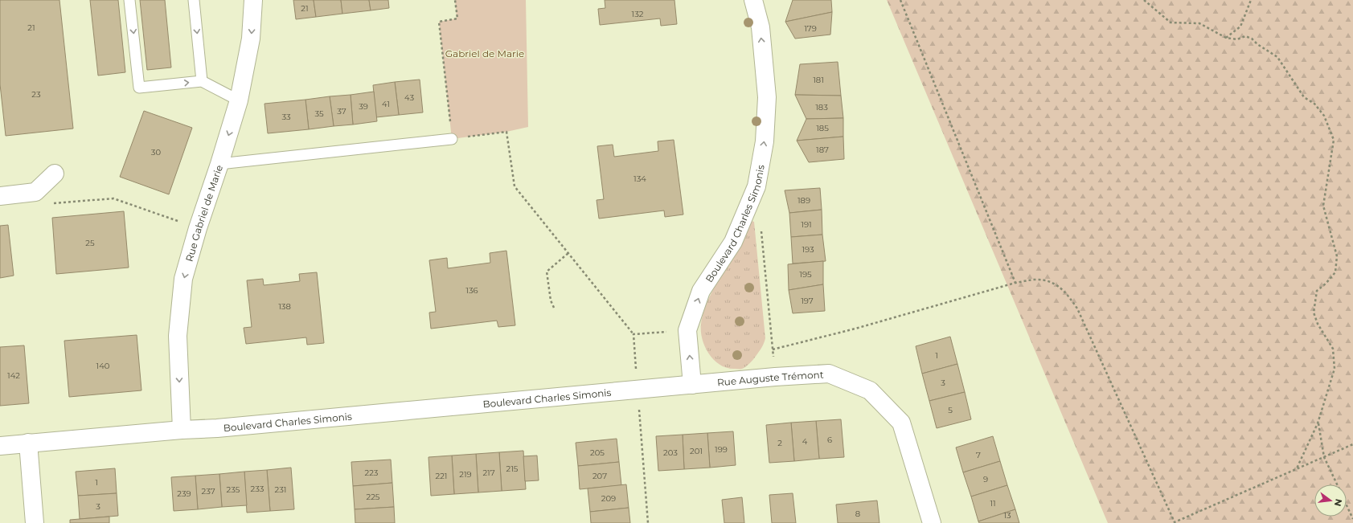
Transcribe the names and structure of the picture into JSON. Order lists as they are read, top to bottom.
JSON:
{
  "streets": {
    "street": ["Rue Gabriel de Marie", "Boulevard Charles Simonis", "Rue Auguste Trémont"]
  },
  "crossings": [
    ["Rue Gabriel de Marie", "Boulevard Charles Simonis"],
    ["Boulevard Charles Simonis", "Rue Auguste Trémont"]
  ],
  "one_way": ["Rue Gabriel de Marie", "Boulevard Charles Simonis"],
  "parks": ["Gabriel de Marie"],
  "house_numbers": [
    "21",
    "132",
    "21",
    "179",
    "181",
    "23",
    "43",
    "41",
    "39",
    "183",
    "37",
    "35",
    "33",
    "185",
    "187",
    "30",
    "134",
    "189",
    "191",
    "25",
    "193",
    "195",
    "136",
    "197",
    "138",
    "1",
    "140",
    "142",
    "3",
    "5",
    "6",
    "4",
    "2",
    "199",
    "201",
    "205",
    "203",
    "7",
    "215",
    "223",
    "217",
    "219",
    "221",
    "207",
    "9",
    "1",
    "233",
    "235",
    "231",
    "237",
    "239",
    "225",
    "209",
    "11",
    "3",
    "8",
    "13"
  ],
  "north": "right"
}
